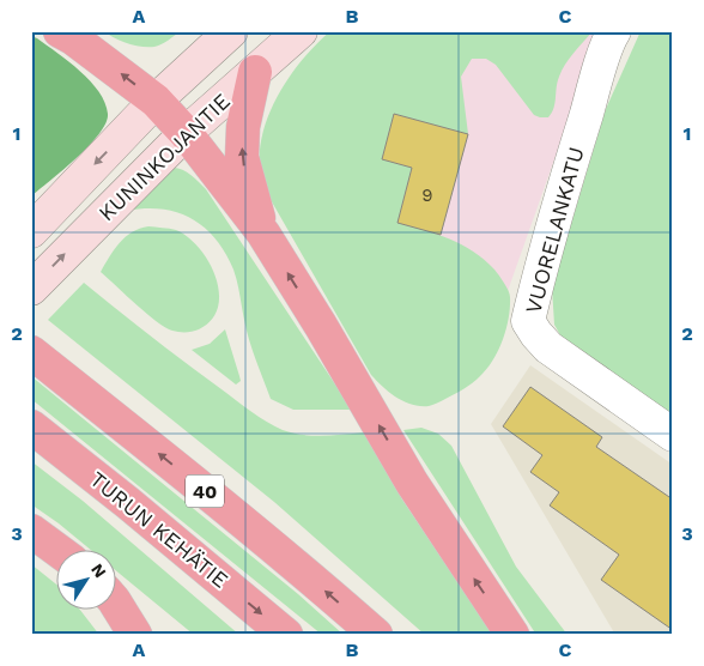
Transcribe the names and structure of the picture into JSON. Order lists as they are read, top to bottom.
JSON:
{
  "streets": {
    "highway": ["40", "TURUN KEHÄTIE"],
    "main road": ["KUNINKOJANTIE"],
    "street": ["VUORELANKATU"]
  },
  "house_numbers": ["9"],
  "north": "top right",
  "grid": {
    "columns": ["A", "B", "C"],
    "rows": ["1", "2", "3"]
  }
}
